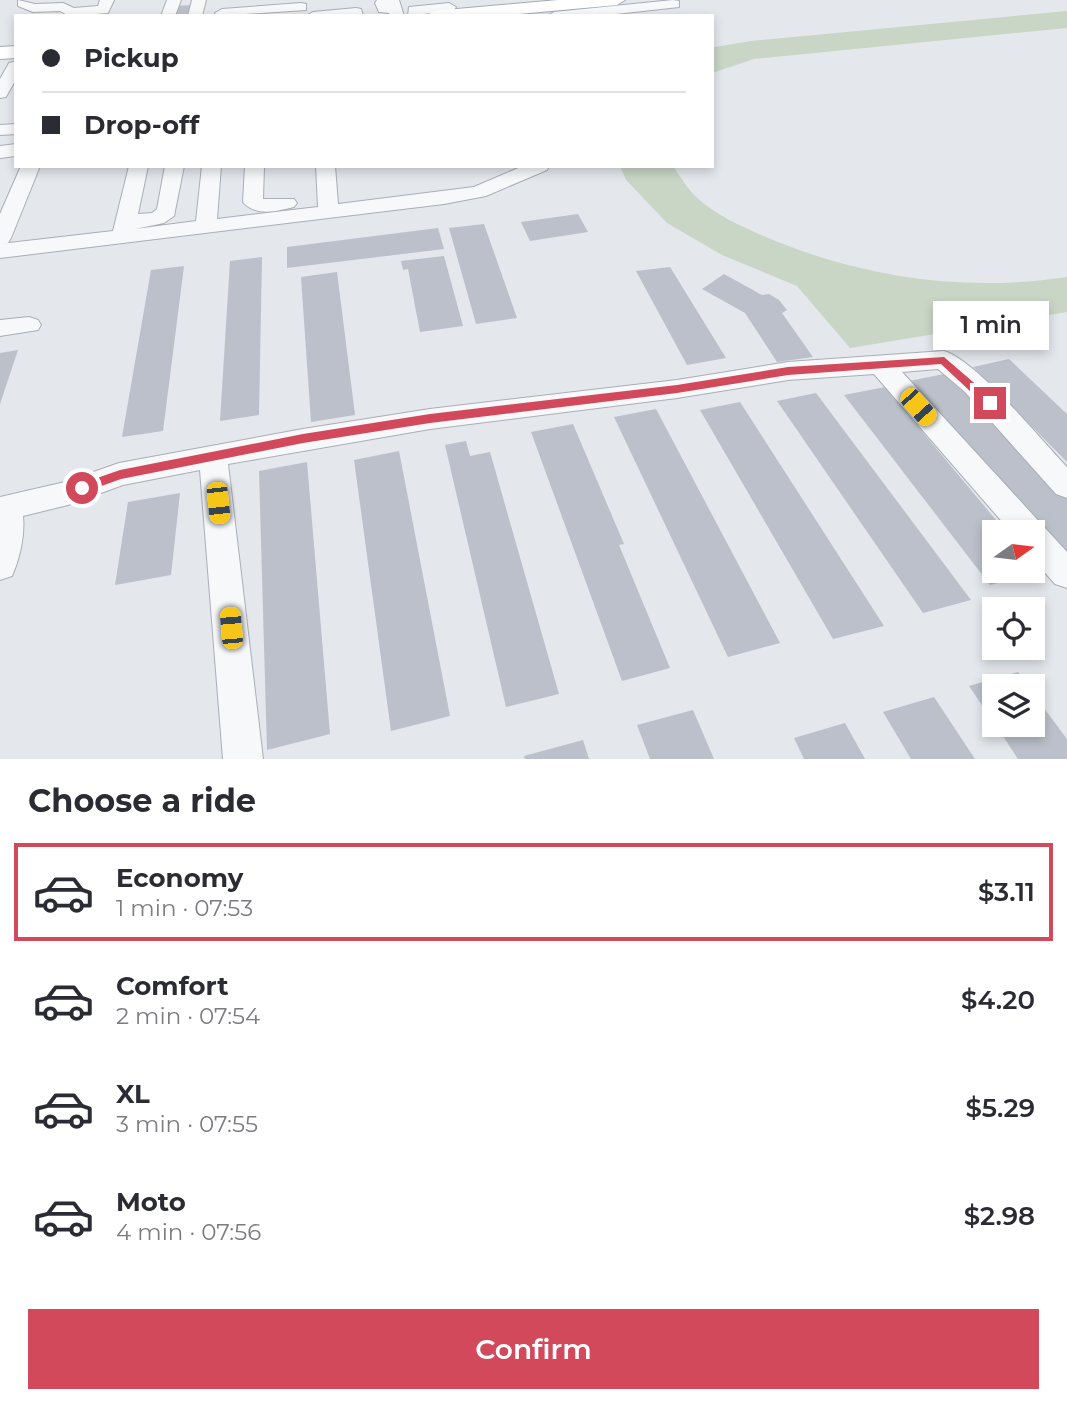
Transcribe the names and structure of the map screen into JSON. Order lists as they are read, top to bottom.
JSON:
{
  "north": "right",
  "page": {
    "banner": ["Pickup", "Drop-off"],
    "bubble": "1 min",
    "heading": "Choose a ride",
    "list": [
      {
        "name": "Economy",
        "note": "1 min · 07:53",
        "value": "$3.11"
      },
      {
        "name": "Comfort",
        "note": "2 min · 07:54",
        "value": "$4.20"
      },
      {
        "name": "XL",
        "note": "3 min · 07:55",
        "value": "$5.29"
      },
      {
        "name": "Moto",
        "note": "4 min · 07:56",
        "value": "$2.98"
      }
    ],
    "buttons": "Confirm"
  }
}
